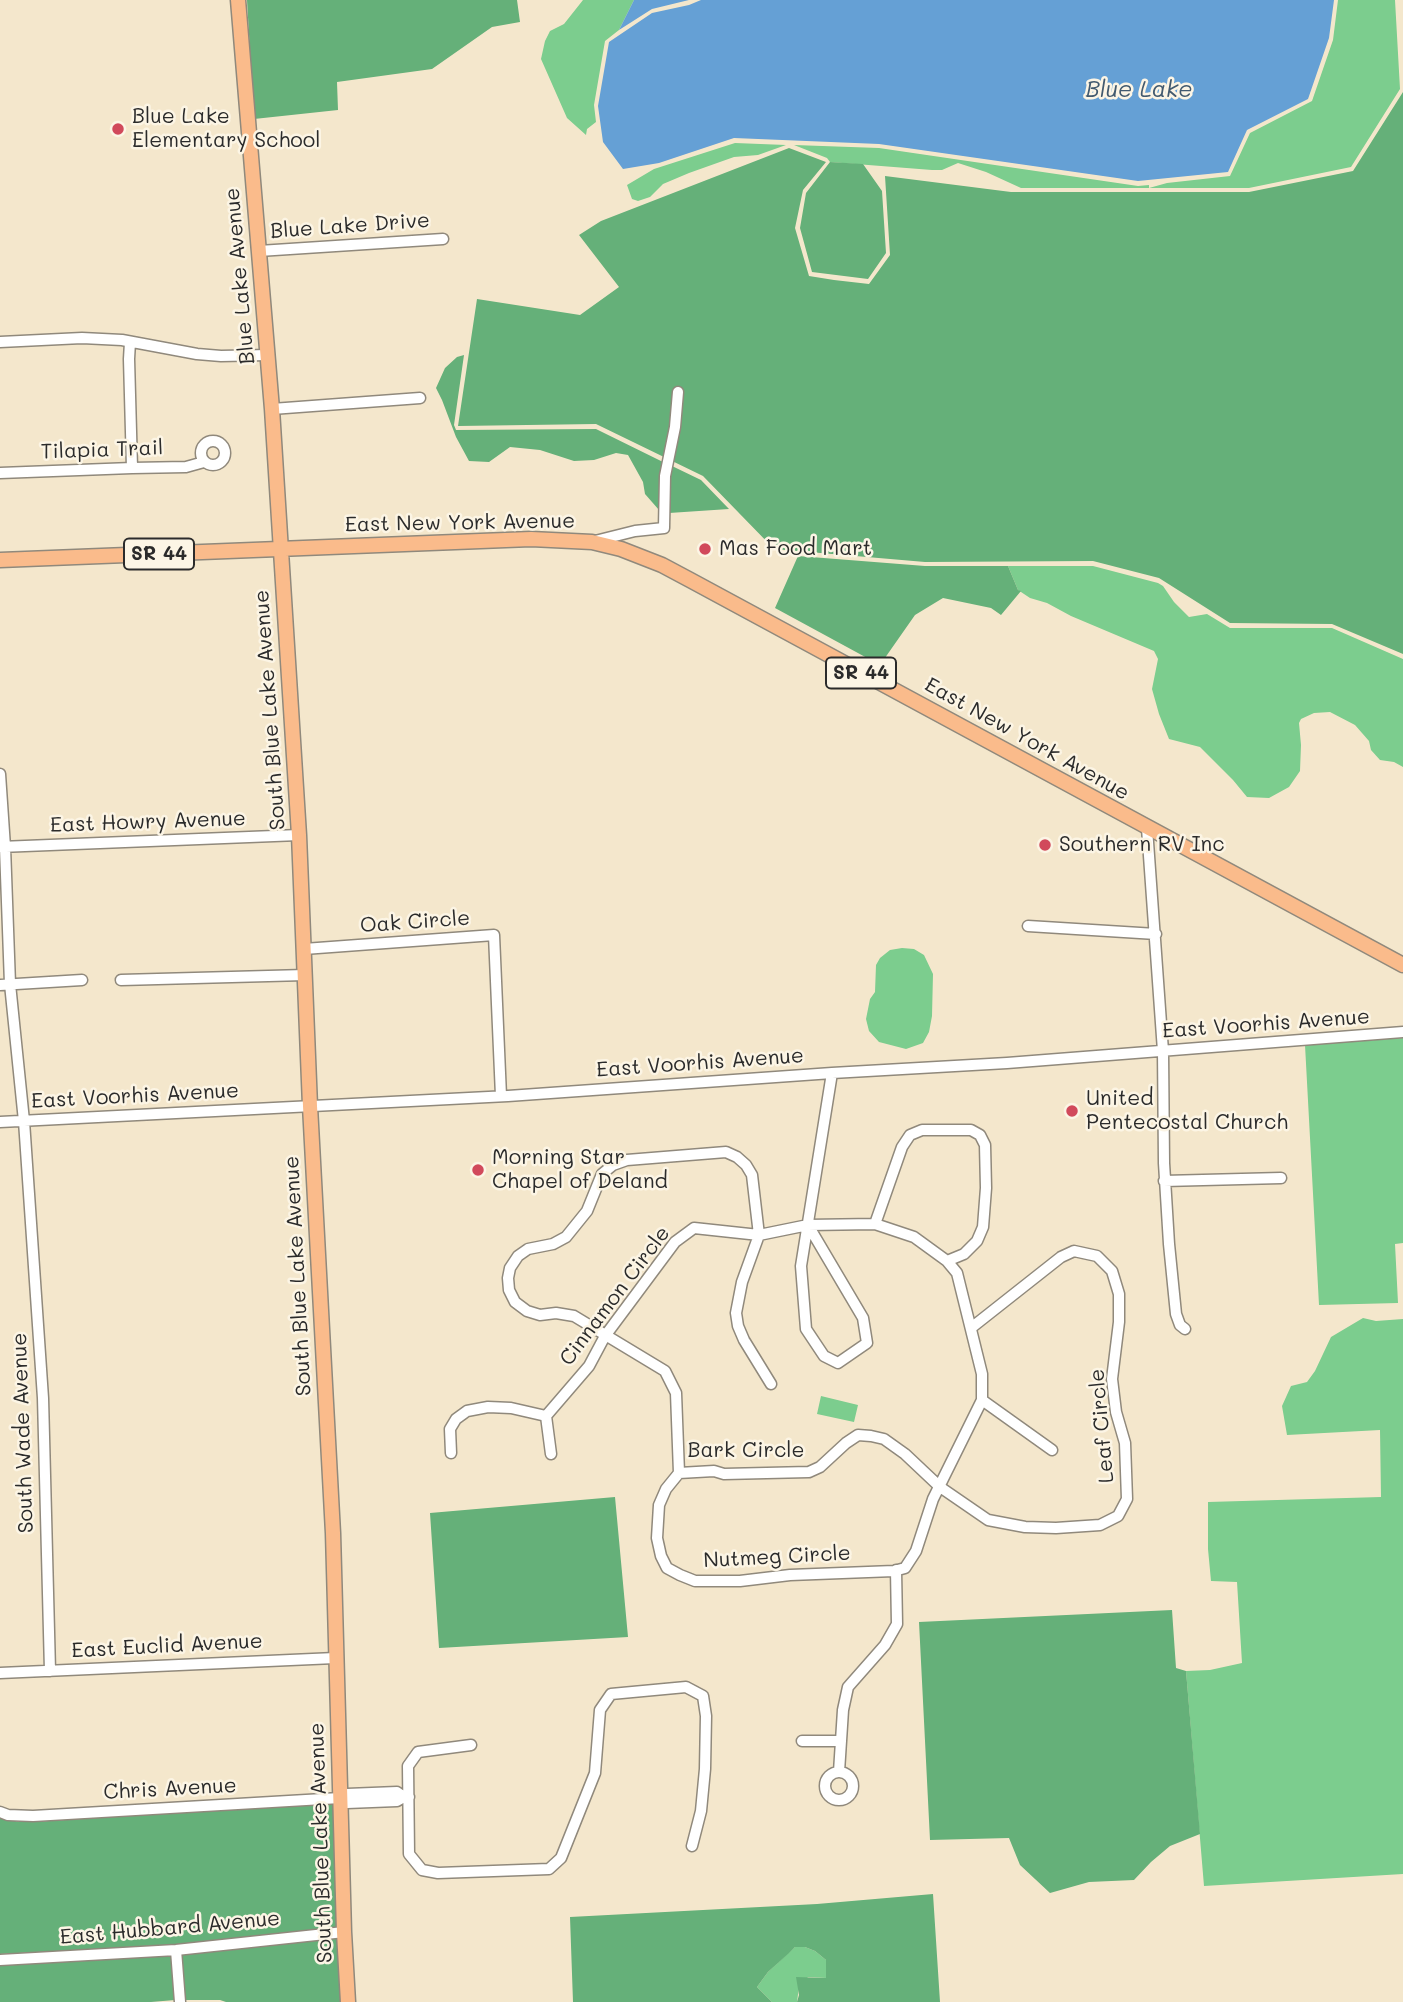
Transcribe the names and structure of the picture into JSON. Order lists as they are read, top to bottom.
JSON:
{
  "streets": {
    "main road": [
      "Blue Lake Avenue",
      "East New York Avenue",
      "SR 44",
      "South Blue Lake Avenue"
    ],
    "street": [
      "Blue Lake Drive",
      "Tilapia Trail",
      "East Howry Avenue",
      "Oak Circle",
      "East Voorhis Avenue",
      "Cinnamon Circle",
      "Leaf Circle",
      "South Wade Avenue",
      "Bark Circle",
      "Nutmeg Circle",
      "East Euclid Avenue",
      "Chris Avenue",
      "East Hubbard Avenue"
    ]
  },
  "crossings": [
    ["Blue Lake Drive", "Blue Lake Avenue"],
    ["Blue Lake Avenue", "East New York Avenue"],
    ["Blue Lake Avenue", "South Blue Lake Avenue"],
    ["East New York Avenue", "South Blue Lake Avenue"],
    ["South Blue Lake Avenue", "East Howry Avenue"],
    ["South Blue Lake Avenue", "Oak Circle"],
    ["South Blue Lake Avenue", "East Voorhis Avenue"],
    ["South Blue Lake Avenue", "East Euclid Avenue"],
    ["South Blue Lake Avenue", "Chris Avenue"],
    ["South Blue Lake Avenue", "East Hubbard Avenue"],
    ["East Howry Avenue", "South Wade Avenue"],
    ["Oak Circle", "East Voorhis Avenue"],
    ["East Voorhis Avenue", "South Wade Avenue"],
    ["Cinnamon Circle", "Leaf Circle"],
    ["Cinnamon Circle", "Bark Circle"],
    ["Leaf Circle", "Bark Circle"],
    ["South Wade Avenue", "East Euclid Avenue"],
    ["Bark Circle", "Nutmeg Circle"]
  ],
  "water": ["Blue Lake"],
  "places": [
    "Blue Lake Elementary School",
    "Mas Food Mart",
    "Southern RV Inc",
    "United Pentecostal Church",
    "Morning Star Chapel of Deland"
  ]
}
